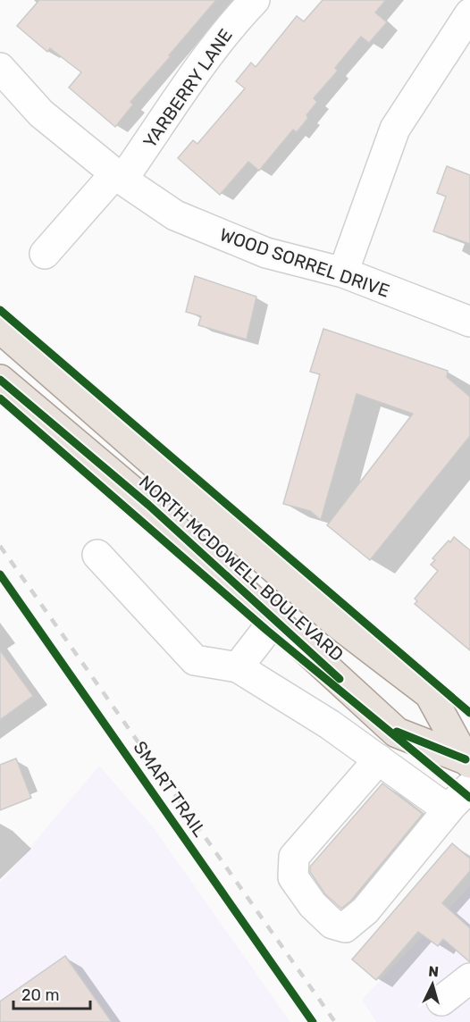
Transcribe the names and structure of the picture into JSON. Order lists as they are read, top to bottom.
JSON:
{
  "streets": {
    "main road": ["NORTH MCDOWELL BOULEVARD"],
    "street": ["YARBERRY LANE", "WOOD SORREL DRIVE"],
    "cycle path": ["SMART TRAIL"]
  },
  "crossings": [
    ["YARBERRY LANE", "WOOD SORREL DRIVE"]
  ],
  "scale_bar": "20 m",
  "north": "top"
}
